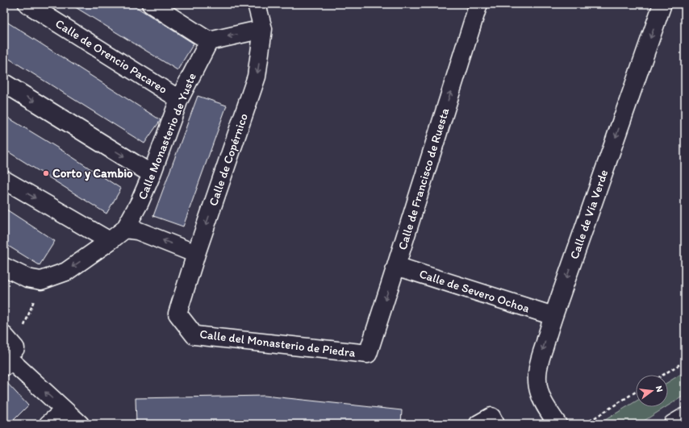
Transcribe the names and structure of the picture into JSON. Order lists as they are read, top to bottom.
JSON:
{
  "streets": {
    "main road": [
      "Calle de Orencio Pacareo",
      "Calle Monasterio de Yuste",
      "Calle de Copérnico",
      "Calle de Francisco de Ruesta",
      "Calle de Vía Verde",
      "Calle de Severo Ochoa",
      "Calle del Monasterio de Piedra"
    ]
  },
  "crossings": [
    ["Calle de Orencio Pacareo", "Calle Monasterio de Yuste"],
    ["Calle de Copérnico", "Calle del Monasterio de Piedra"],
    ["Calle de Francisco de Ruesta", "Calle de Severo Ochoa"],
    ["Calle de Francisco de Ruesta", "Calle del Monasterio de Piedra"],
    ["Calle de Vía Verde", "Calle de Severo Ochoa"]
  ],
  "one_way": ["Calle de Copérnico", "Calle de Vía Verde"],
  "places": ["Corto y Cambio"],
  "north": "right"
}
